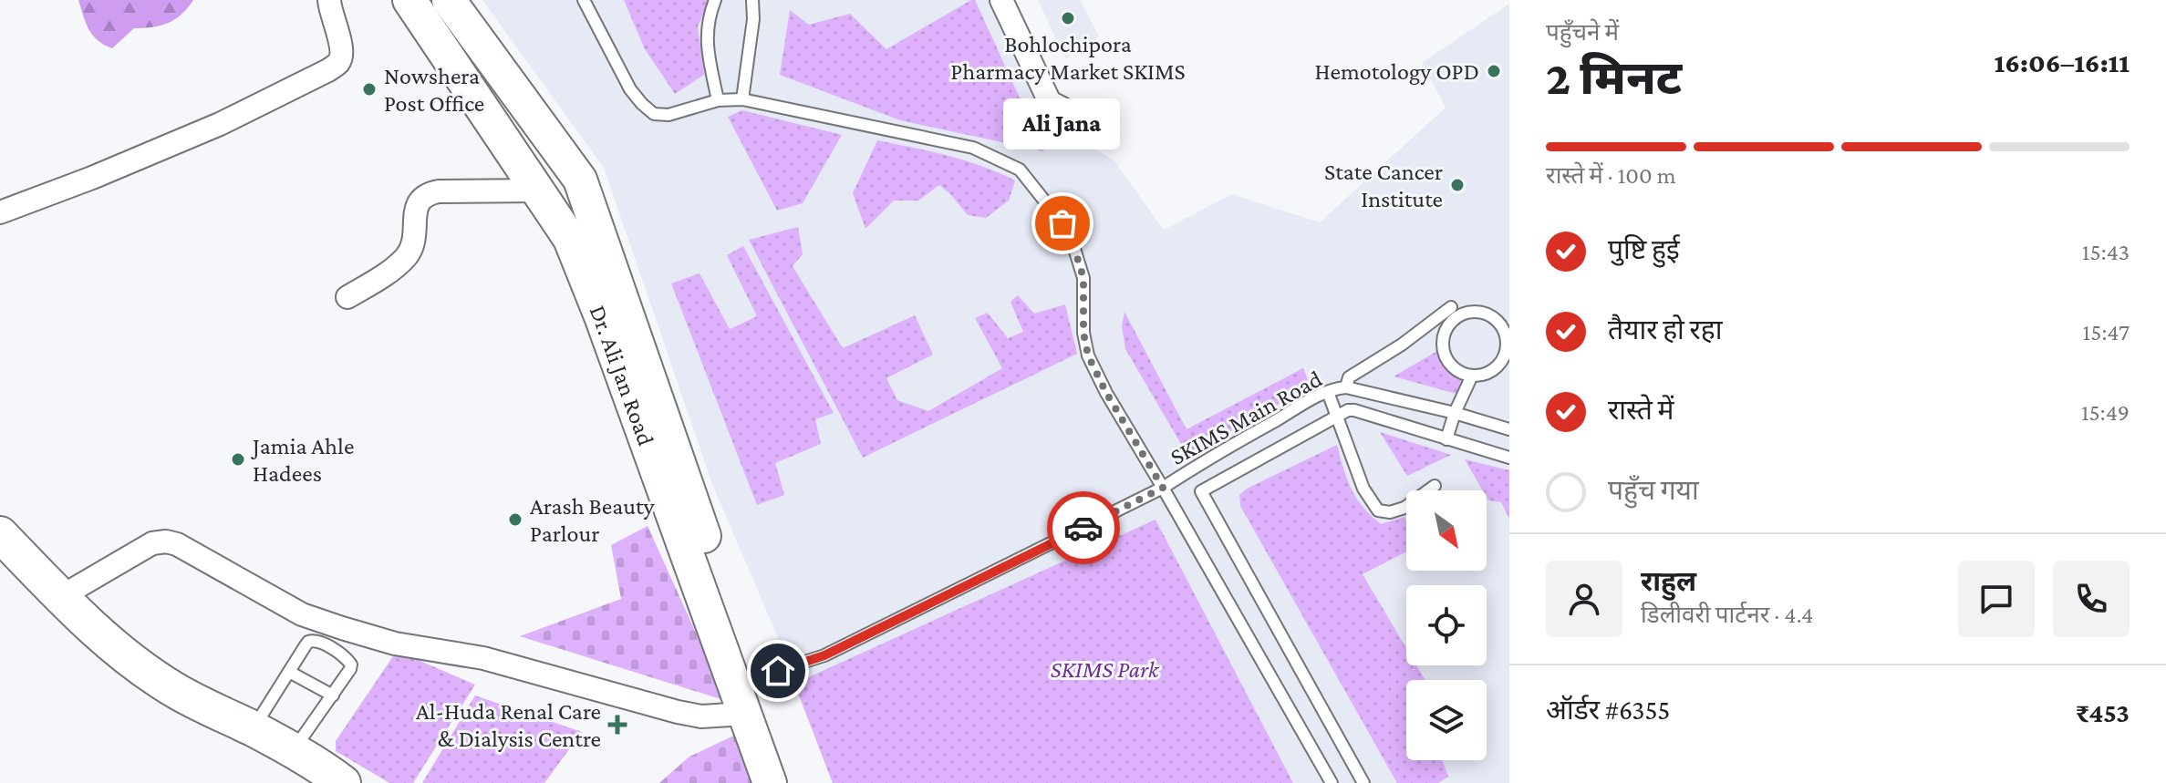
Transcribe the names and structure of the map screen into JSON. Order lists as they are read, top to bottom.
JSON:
{
  "streets": {
    "main road": ["Dr. Ali Jan Road"],
    "lane": ["SKIMS Main Road"]
  },
  "parks": ["SKIMS Park"],
  "places": {
    "other": [
      "Bohlochipora Pharmacy Market SKIMS",
      "Hemotology OPD",
      "Nowshera Post Office",
      "State Cancer Institute",
      "Ali Jana",
      "Jamia Ahle Hadees",
      "Arash Beauty Parlour"
    ],
    "health": ["Al-Huda Renal Care & Dialysis Centre"]
  },
  "north": "bottom right",
  "page": {
    "heading": ["2 मिनट", "पहुँचने में", "16:06–16:11"],
    "panel": [
      "राहुल",
      "डिलीवरी पार्टनर · 4.4",
      "ऑर्डर #6355",
      "₹453"
    ],
    "bubble": "Ali Jana",
    "bar": "रास्ते में · 100 m",
    "list": [
      ["पुष्टि हुई", "15:43"],
      ["तैयार हो रहा", "15:47"],
      ["रास्ते में", "15:49"],
      "पहुँच गया"
    ]
  }
}
